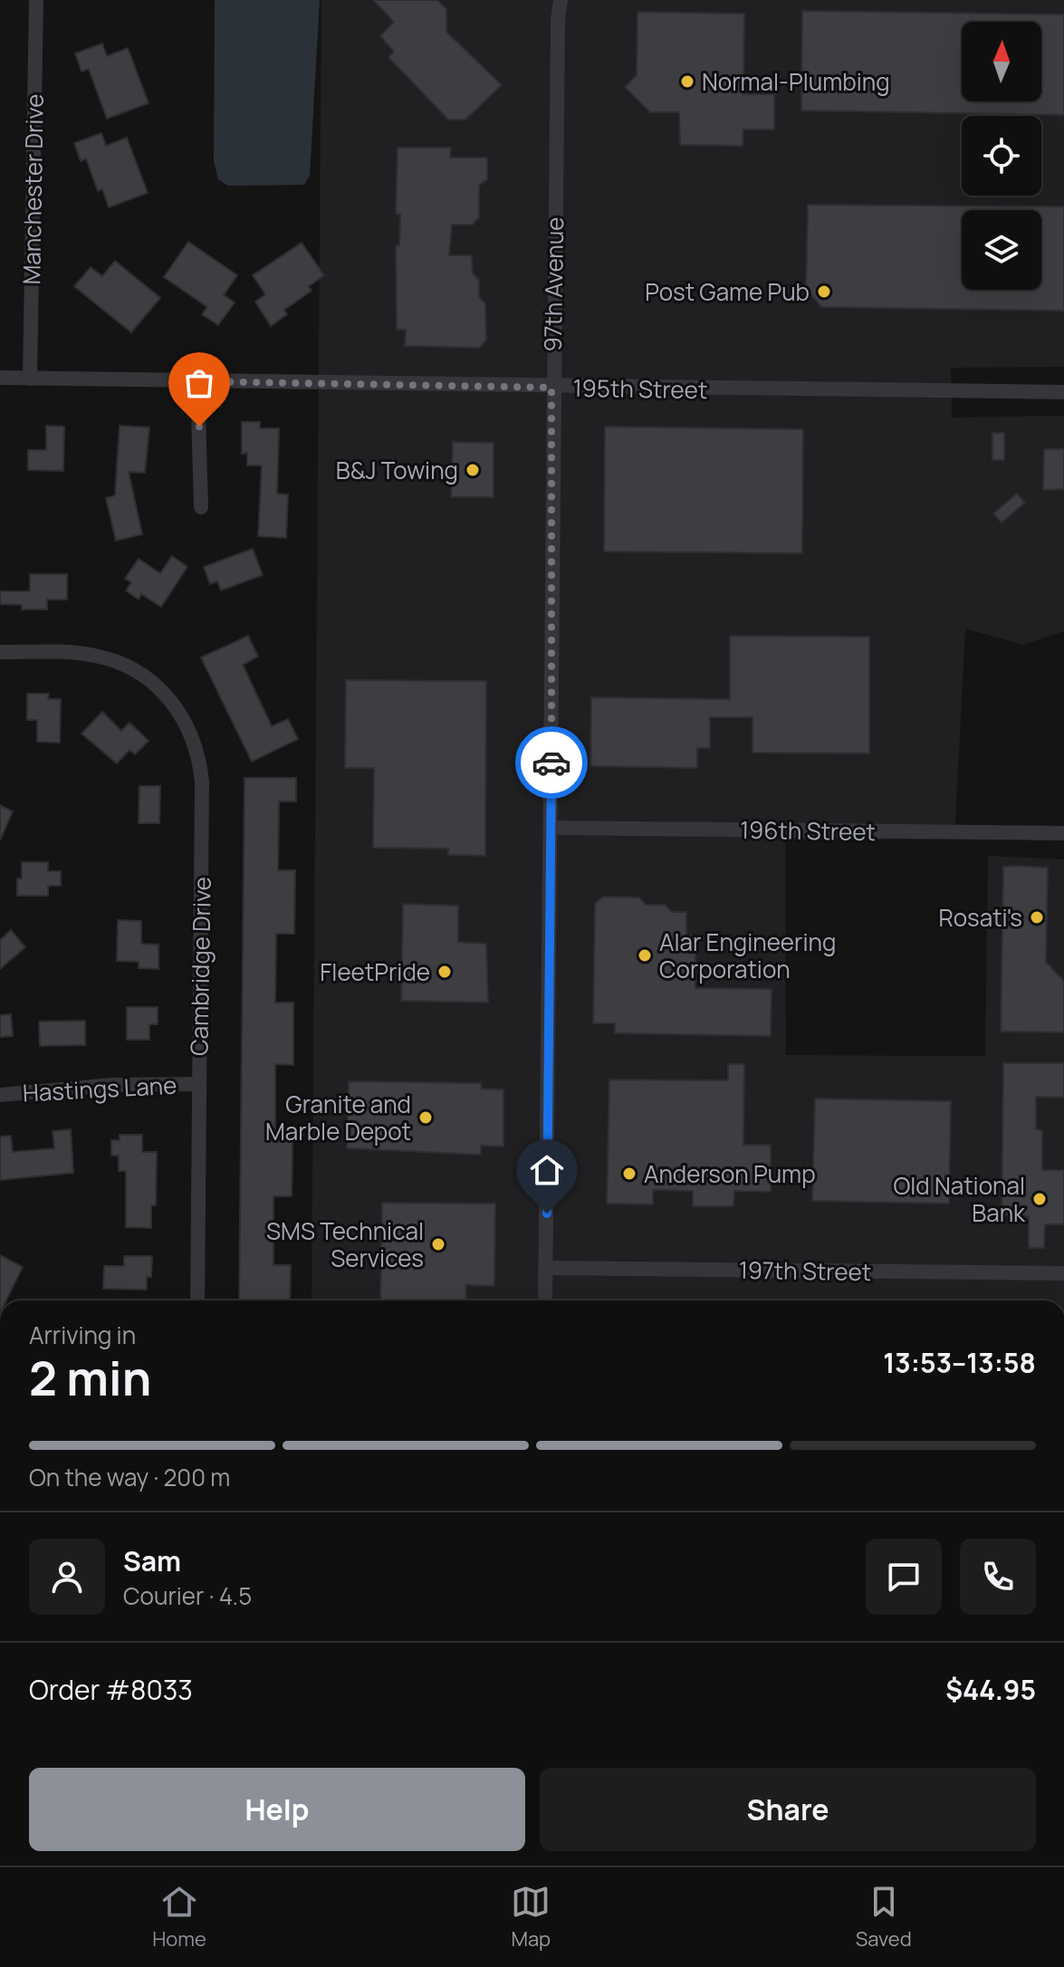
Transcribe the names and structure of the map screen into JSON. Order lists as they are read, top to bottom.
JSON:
{
  "streets": {
    "street": [
      "Manchester Drive",
      "97th Avenue",
      "195th Street",
      "196th Street",
      "Cambridge Drive",
      "Hastings Lane",
      "197th Street"
    ]
  },
  "crossings": [
    ["Manchester Drive", "195th Street"],
    ["97th Avenue", "195th Street"],
    ["97th Avenue", "196th Street"],
    ["97th Avenue", "197th Street"],
    ["Cambridge Drive", "Hastings Lane"]
  ],
  "places": [
    "Normal-Plumbing",
    "Post Game Pub",
    "B&J Towing",
    "Rosati's",
    "Alar Engineering Corporation",
    "FleetPride",
    "Granite and Marble Depot",
    "Anderson Pump",
    "Old National Bank",
    "SMS Technical Services"
  ],
  "north": "top",
  "page": {
    "heading": ["2 min", "Arriving in", "13:53–13:58"],
    "panel": [
      "Sam",
      "Courier · 4.5",
      "Order #8033",
      "$44.95"
    ],
    "bar": "On the way · 200 m",
    "buttons": ["Help", "Share"],
    "tabs": ["Home", "Map", "Saved"]
  }
}
